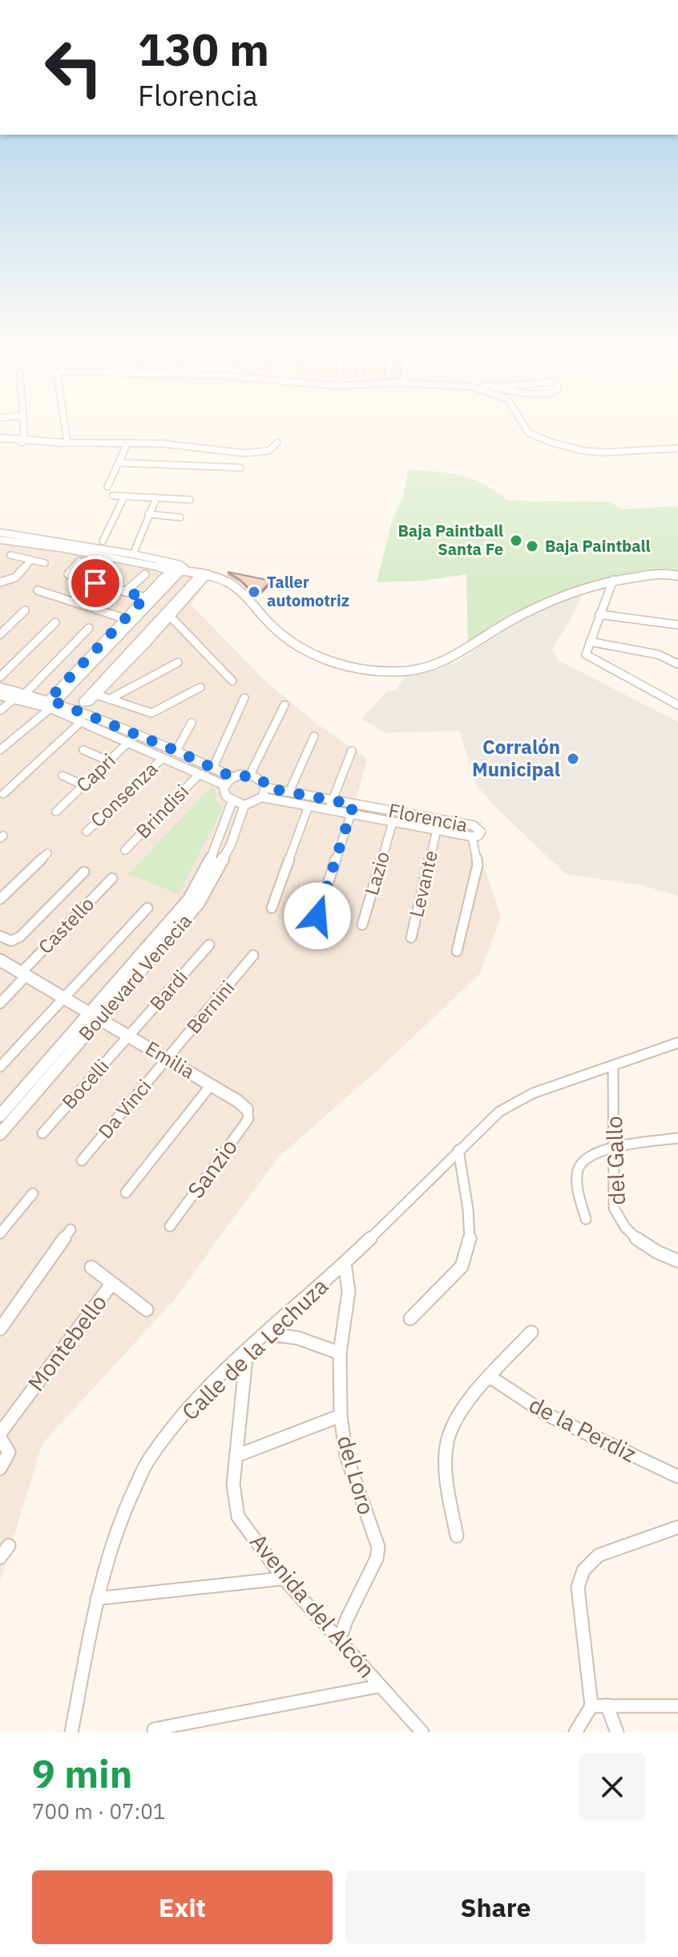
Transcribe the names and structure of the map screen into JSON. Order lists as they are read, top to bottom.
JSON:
{
  "streets": {
    "street": [
      "Capri",
      "Consenza",
      "Brindisi",
      "Florencia",
      "Lazio",
      "Levante",
      "Castello",
      "Boulevard Venecia",
      "Bardi",
      "Bernini",
      "Emilia",
      "Bocelli",
      "Da Vinci",
      "del Gallo",
      "Sanzio",
      "Montebello",
      "Calle de la Lechuza",
      "de la Perdiz",
      "del Loro",
      "Avenida del Alcón"
    ]
  },
  "crossings": [
    ["Florencia", "Lazio"],
    ["Florencia", "Levante"],
    ["Florencia", "Boulevard Venecia"],
    ["Castello", "Emilia"],
    ["Boulevard Venecia", "Emilia"],
    ["Bardi", "Emilia"],
    ["Bardi", "Bocelli"],
    ["Bernini", "Emilia"],
    ["Bernini", "Da Vinci"],
    ["Emilia", "Bocelli"],
    ["Emilia", "Da Vinci"],
    ["Emilia", "Sanzio"],
    ["del Gallo", "Calle de la Lechuza"],
    ["Calle de la Lechuza", "del Loro"],
    ["Calle de la Lechuza", "Avenida del Alcón"],
    ["del Loro", "Avenida del Alcón"]
  ],
  "places": [
    "Baja Paintball Santa Fe",
    "Baja Paintball",
    "Taller automotriz",
    "Corralón Municipal"
  ],
  "page": {
    "turn": ["130 m", "Florencia"],
    "heading": ["9 min", "700 m · 07:01"],
    "buttons": ["Exit", "Share"]
  }
}
